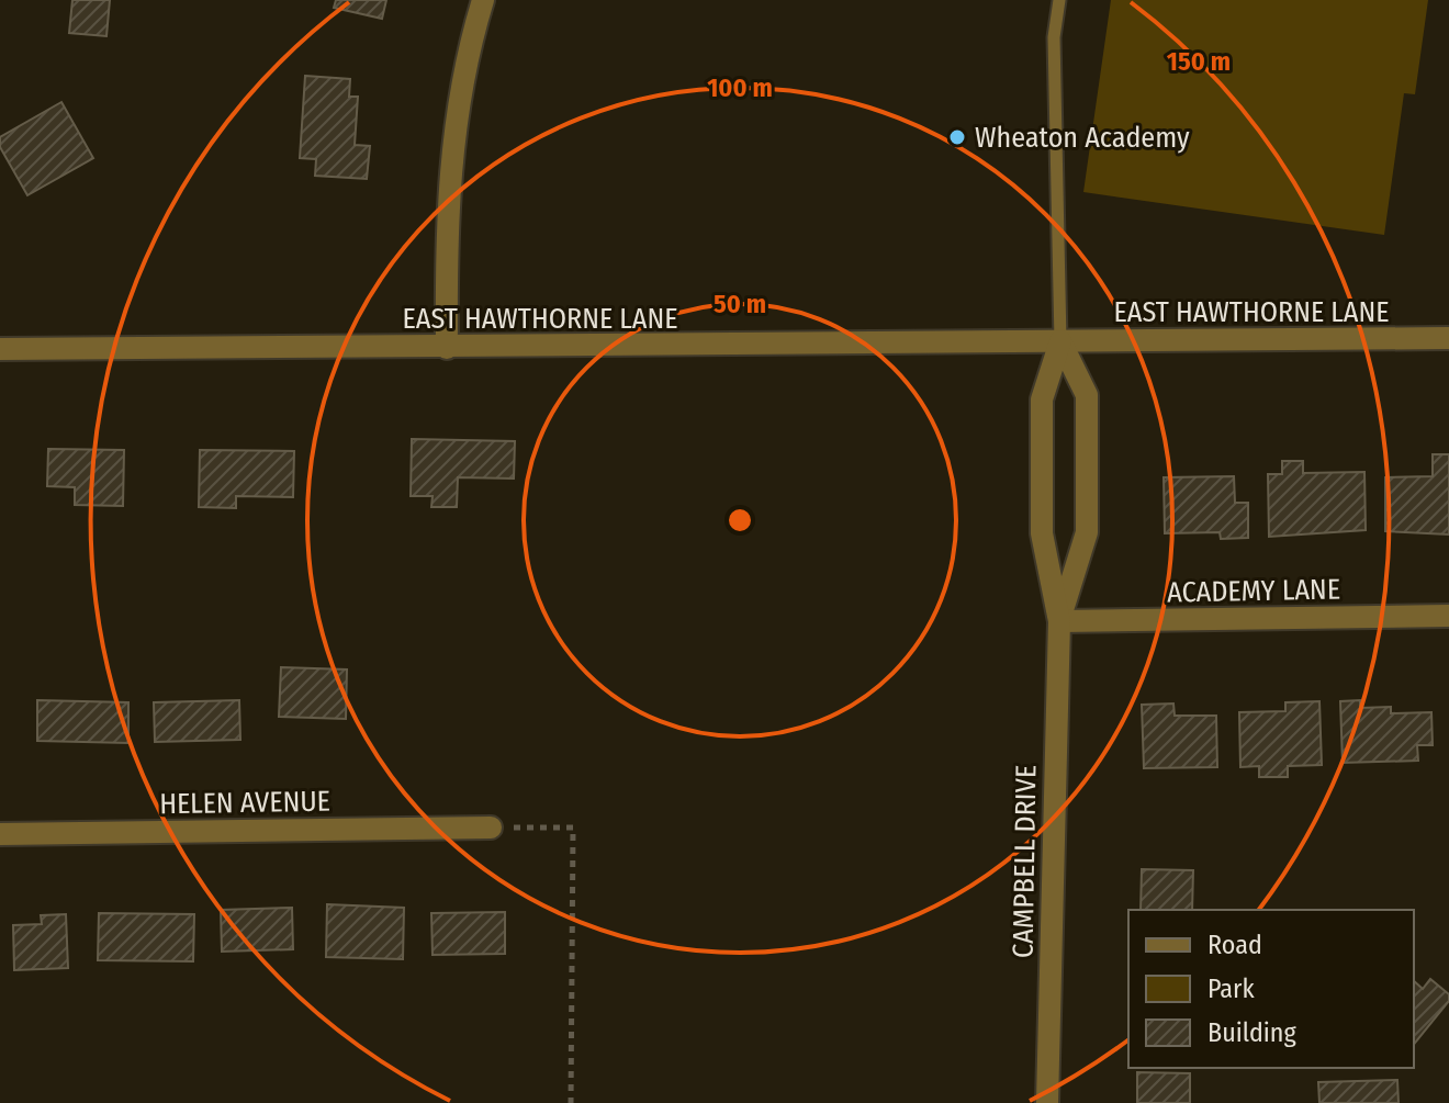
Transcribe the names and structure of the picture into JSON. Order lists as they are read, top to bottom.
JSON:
{
  "streets": {
    "street": [
      "EAST HAWTHORNE LANE",
      "ACADEMY LANE",
      "HELEN AVENUE",
      "CAMPBELL DRIVE"
    ]
  },
  "crossings": [
    ["EAST HAWTHORNE LANE", "CAMPBELL DRIVE"],
    ["ACADEMY LANE", "CAMPBELL DRIVE"]
  ],
  "places": ["Wheaton Academy"],
  "legend": ["Road", "Park", "Building"],
  "rings": ["150 m", "100 m", "50 m"]
}
